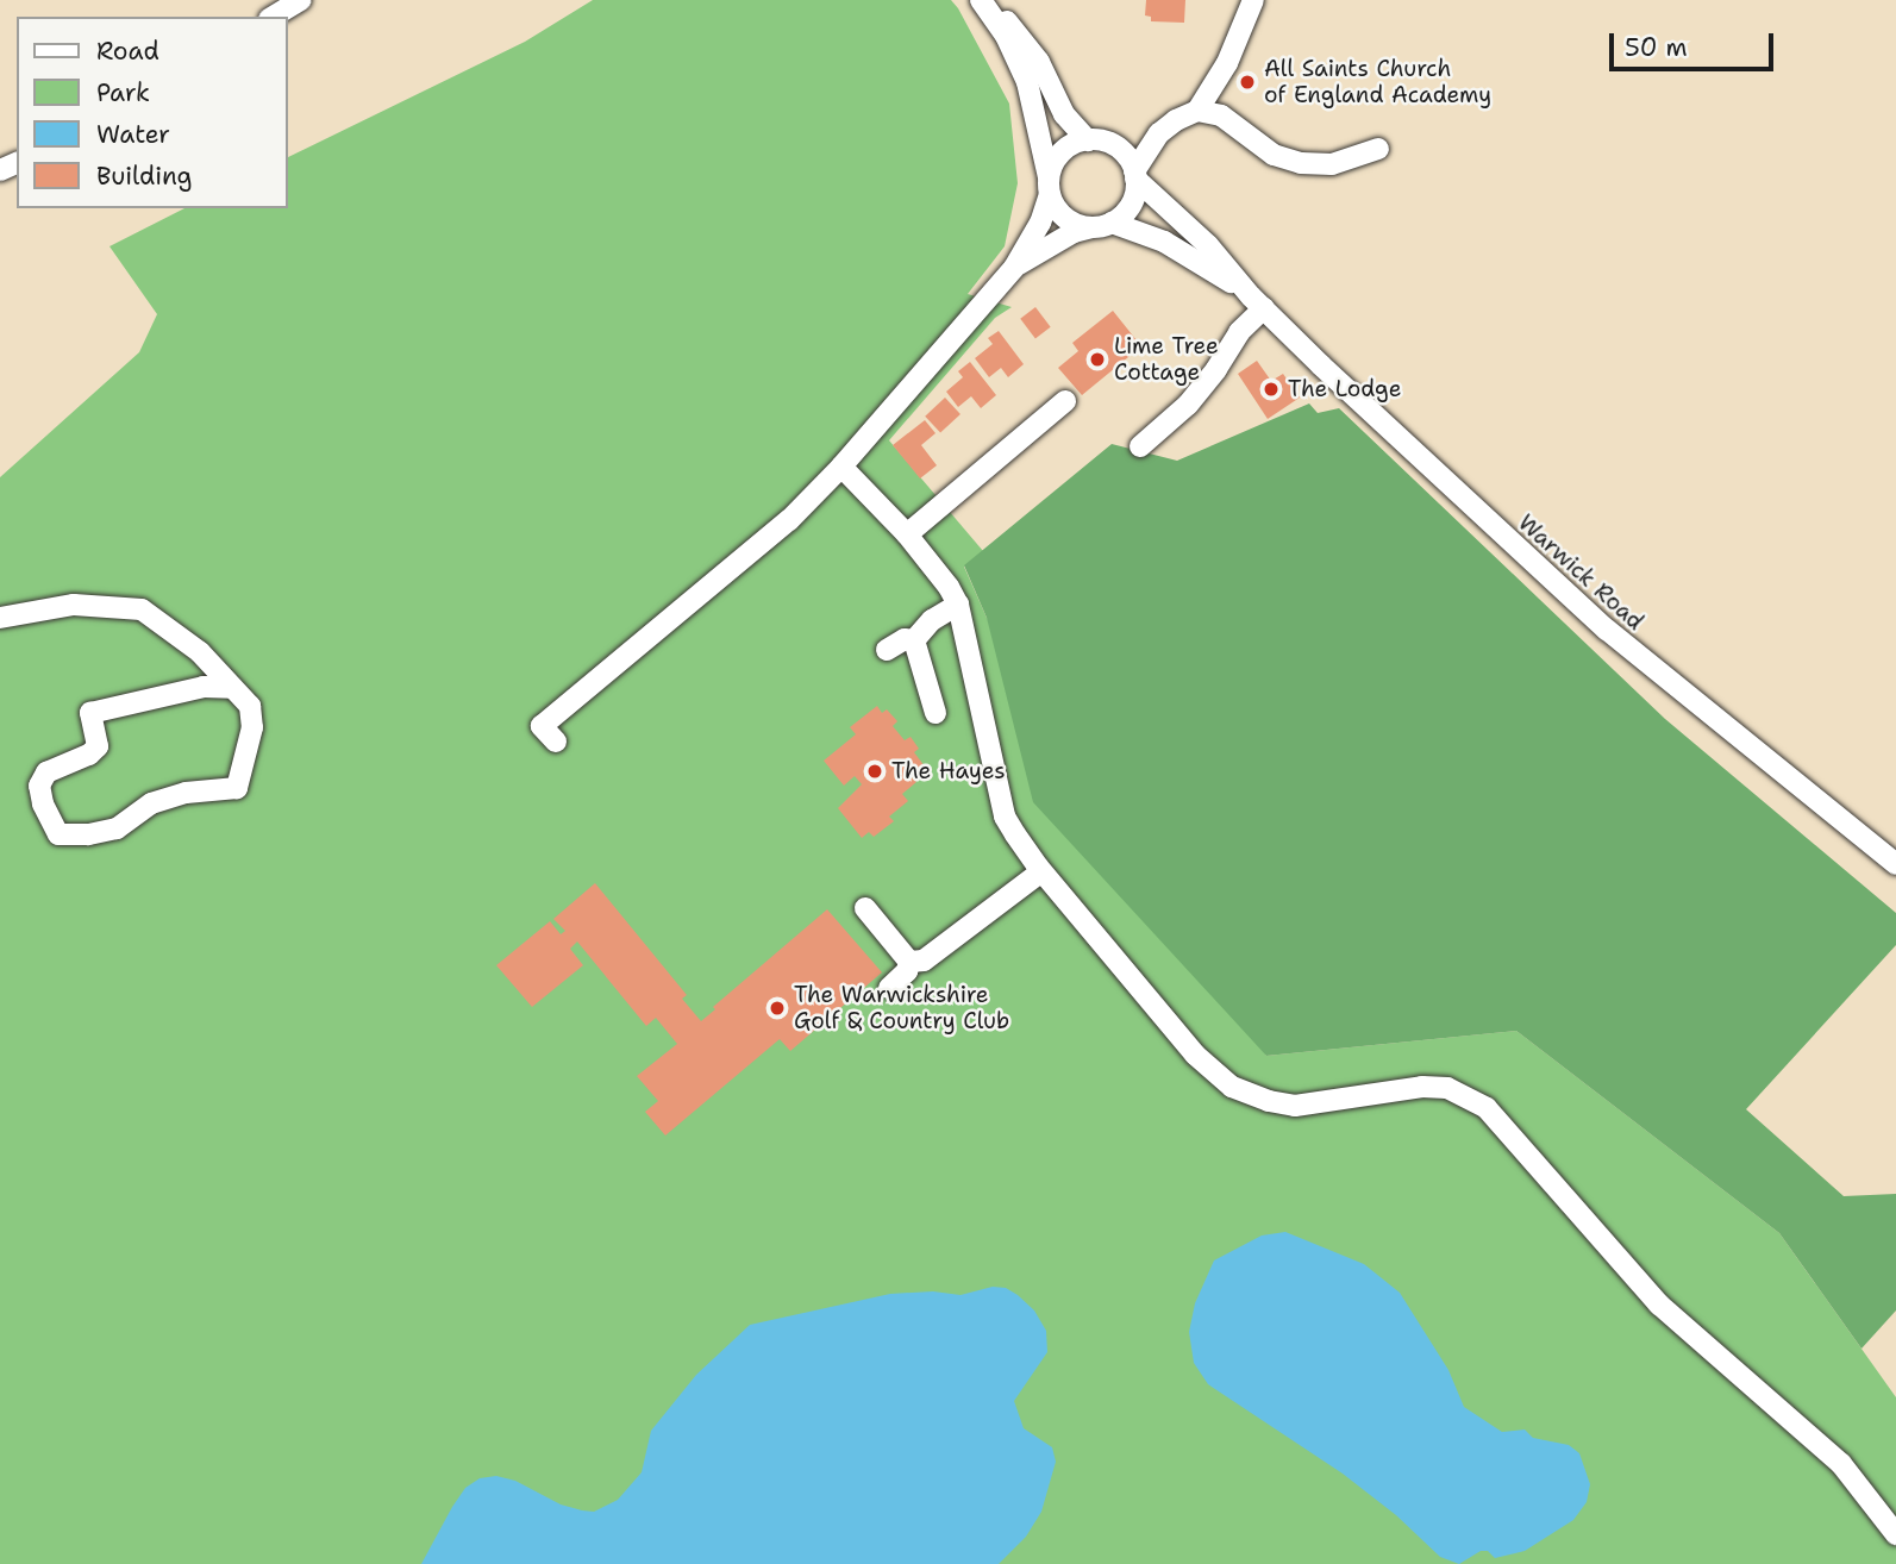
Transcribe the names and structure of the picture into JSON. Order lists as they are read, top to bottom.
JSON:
{
  "streets": {
    "street": ["Warwick Road"]
  },
  "places": [
    "All Saints Church of England Academy",
    "Lime Tree Cottage",
    "The Lodge",
    "The Hayes",
    "The Warwickshire Golf & Country Club"
  ],
  "legend": [
    "Road",
    "Park",
    "Water",
    "Building"
  ],
  "scale_bar": "50 m"
}
